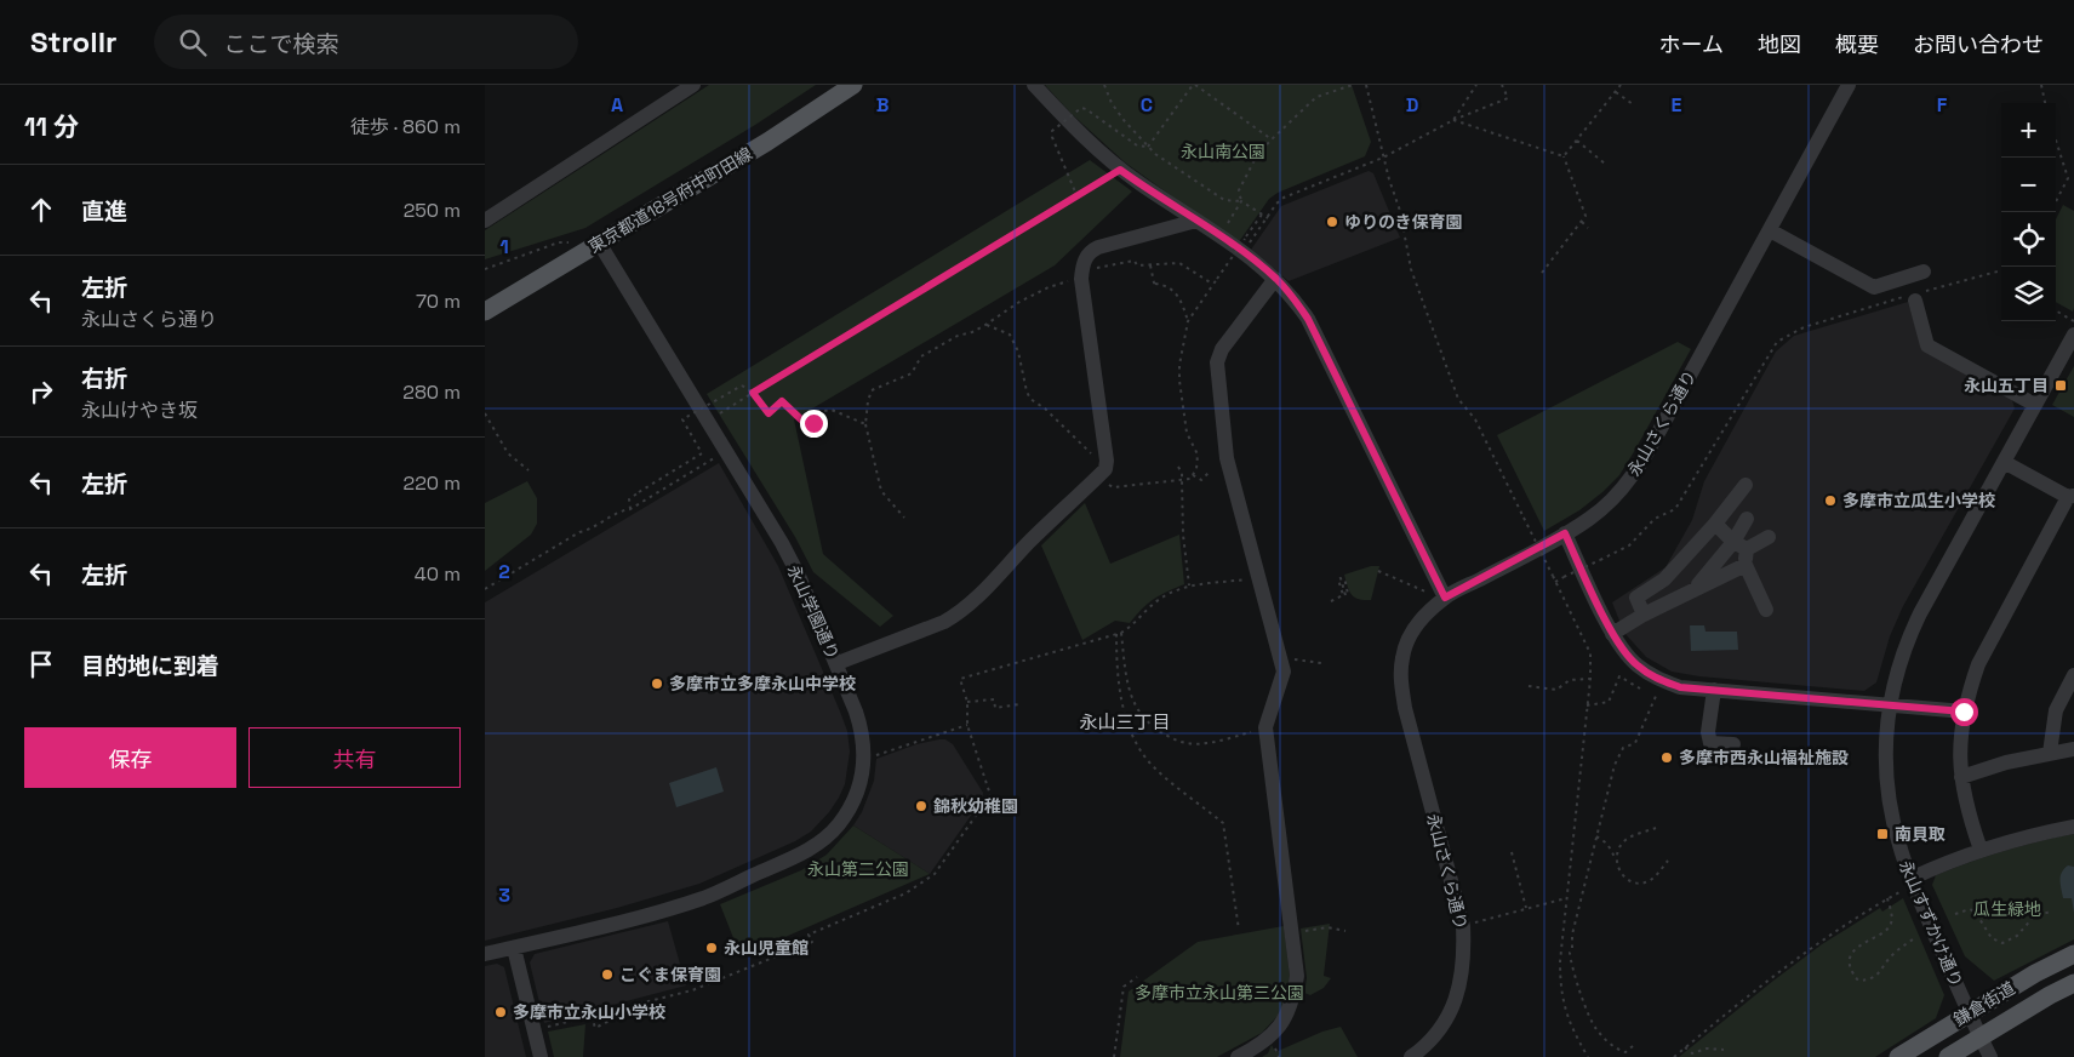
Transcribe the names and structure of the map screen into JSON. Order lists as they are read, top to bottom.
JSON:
{
  "streets": {
    "main road": ["東京都道18号府中町田線", "鎌倉街道"],
    "street": ["永山さくら通り", "永山学園通り", "永山すずかけ通り"]
  },
  "crossings": [
    ["東京都道18号府中町田線", "永山学園通り"],
    ["永山すずかけ通り", "鎌倉街道"]
  ],
  "districts": ["永山三丁目"],
  "parks": [
    "永山南公園",
    "永山第二公園",
    "瓜生緑地",
    "多摩市立永山第三公園"
  ],
  "places": {
    "other": [
      "ゆりのき保育園",
      "多摩市立瓜生小学校",
      "多摩市立多摩永山中学校",
      "多摩市西永山福祉施設",
      "錦秋幼稚園",
      "永山児童館",
      "こぐま保育園",
      "多摩市立永山小学校"
    ],
    "transit": ["永山五丁目", "南貝取"]
  },
  "page": {
    "header": "Strollr",
    "search": "ここで検索",
    "nav": [
      "ホーム",
      "地図",
      "概要",
      "お問い合わせ"
    ],
    "heading": ["11 分", "徒歩 · 860 m"],
    "map_buttons": ["+", "−"],
    "list": [
      ["直進", "250 m"],
      ["左折", "永山さくら通り", "70 m"],
      ["右折", "永山けやき坂", "280 m"],
      ["左折", "220 m"],
      ["左折", "40 m"],
      "目的地に到着"
    ],
    "buttons": ["保存", "共有"]
  },
  "grid": {
    "columns": [
      "A",
      "B",
      "C",
      "D",
      "E",
      "F"
    ],
    "rows": ["1", "2", "3"]
  }
}
